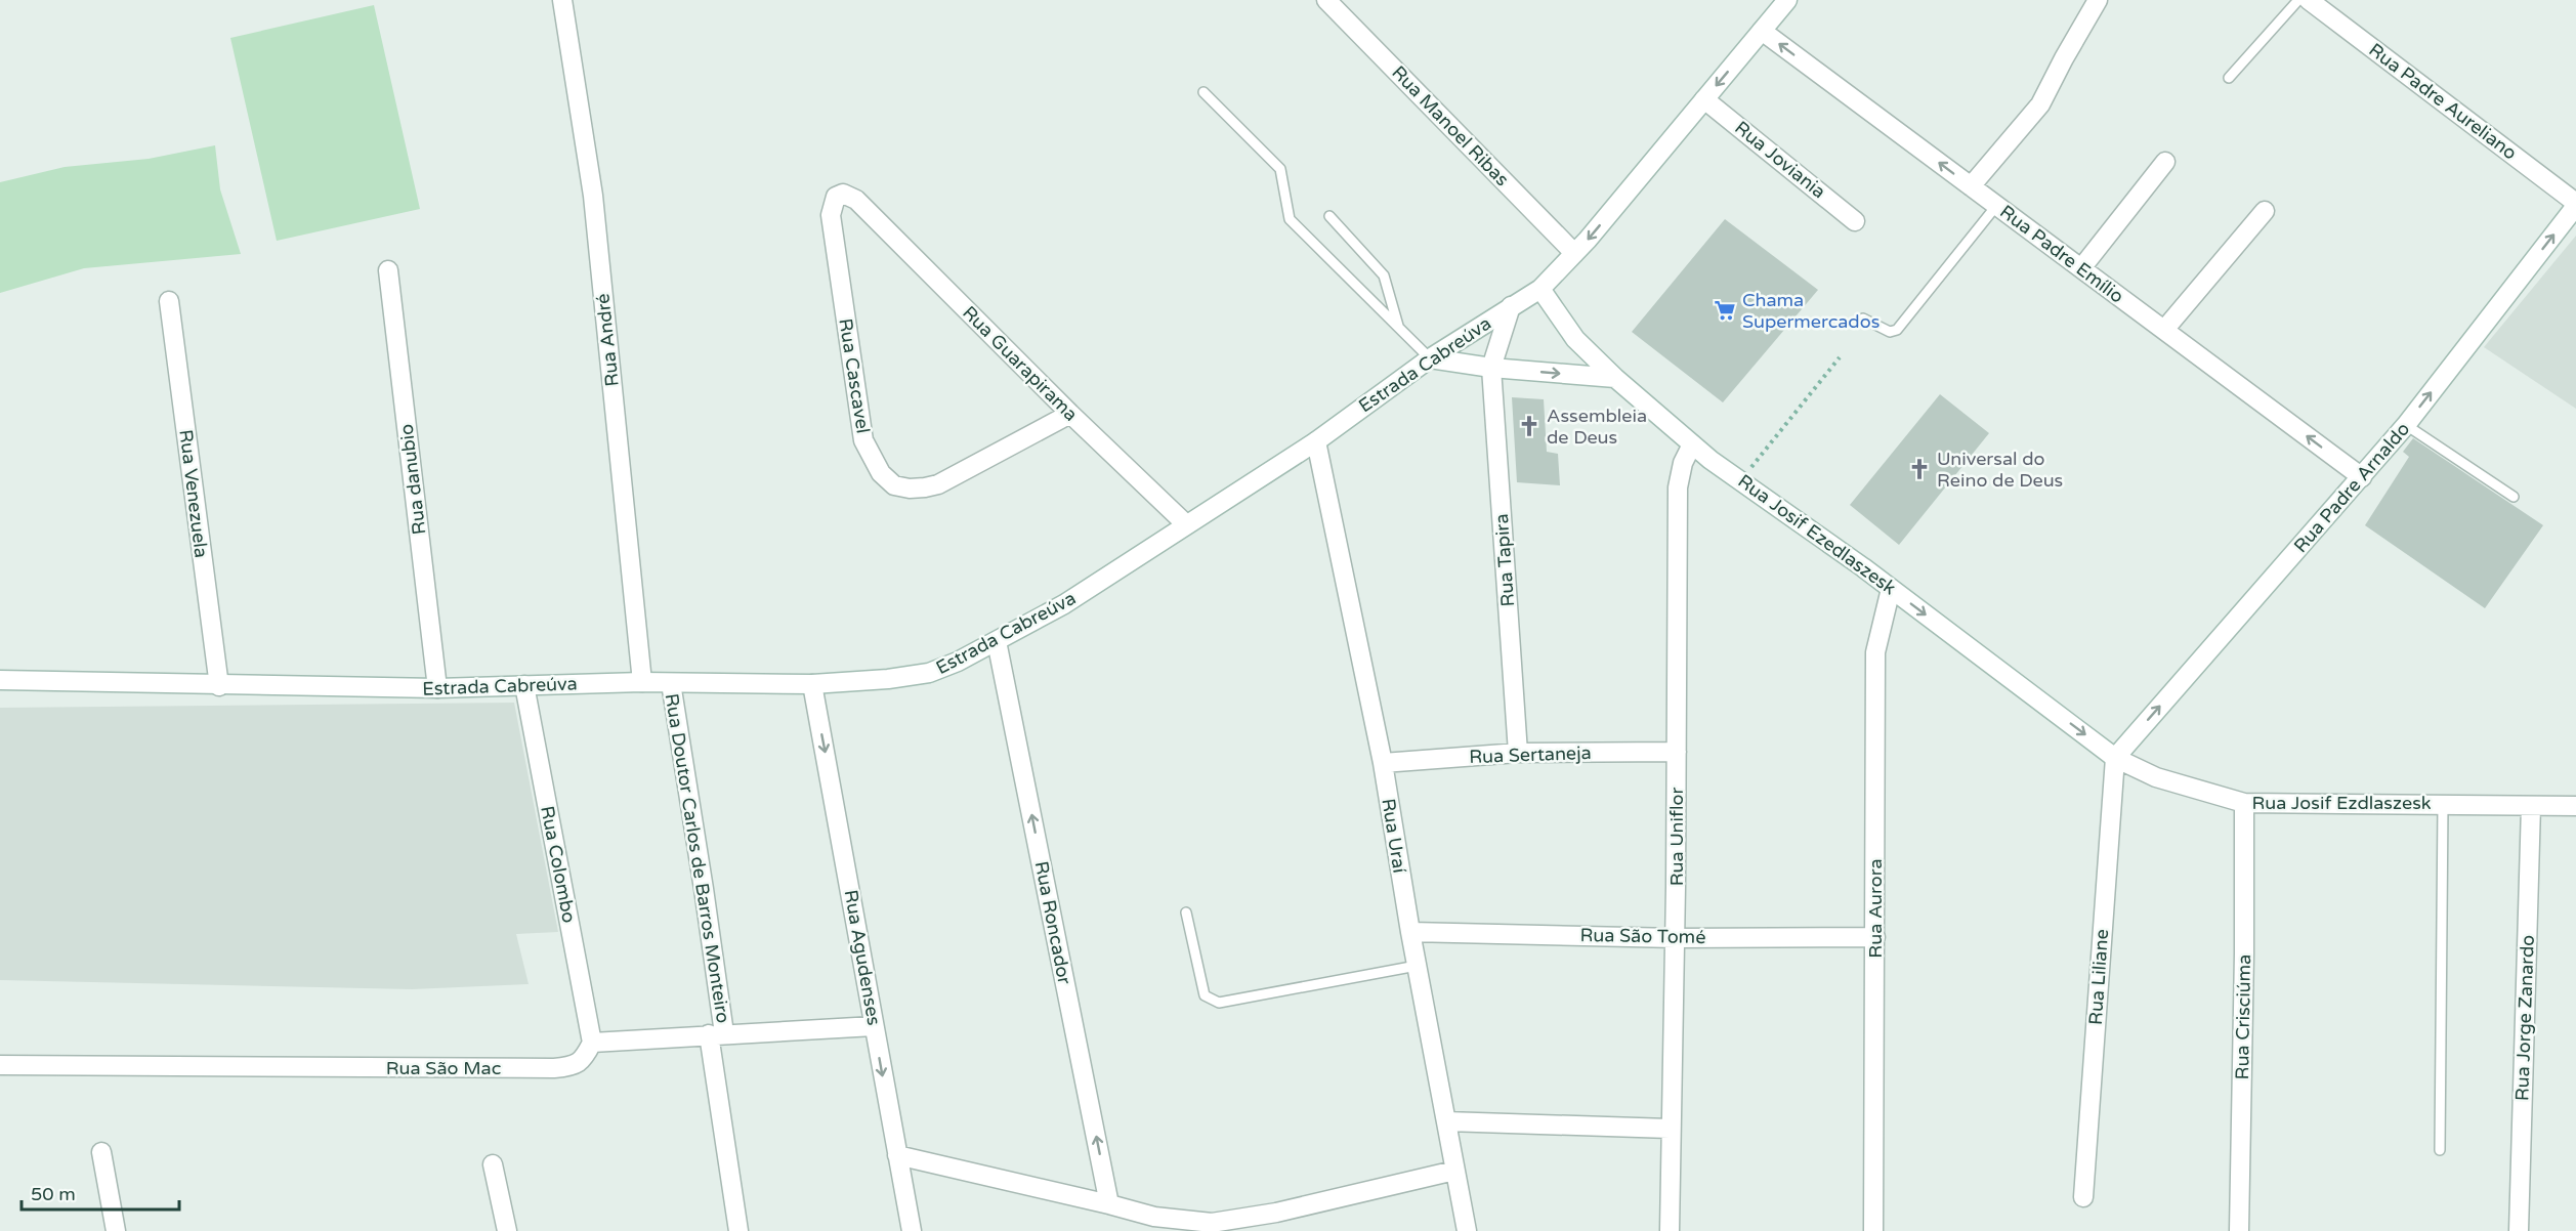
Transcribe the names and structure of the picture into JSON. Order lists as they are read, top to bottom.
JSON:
{
  "streets": {
    "street": [
      "Rua Padre Aureliano",
      "Rua Manoel Ribas",
      "Rua Joviania",
      "Rua Padre Emílio",
      "Rua André",
      "Rua Guarapirama",
      "Estrada Cabreúva",
      "Rua Cascavel",
      "Rua danubio",
      "Rua Padre Arnaldo",
      "Rua Venezuela",
      "Rua Josif Ezedlaszesk",
      "Rua Tapira",
      "Rua Sertaneja",
      "Rua Josif Ezdlaszesk",
      "Rua Uraí",
      "Rua Uniflor",
      "Rua Doutor Carlos de Barros Monteiro",
      "Rua Colombo",
      "Rua Aurora",
      "Rua Roncador",
      "Rua São Tomé",
      "Rua Agudenses",
      "Rua Liliane",
      "Rua Crisciúma",
      "Rua Jorge Zanardo",
      "Rua São Mac"
    ]
  },
  "crossings": [
    ["Rua Padre Aureliano", "Rua Padre Arnaldo"],
    ["Rua Manoel Ribas", "Estrada Cabreúva"],
    ["Rua Joviania", "Estrada Cabreúva"],
    ["Rua Padre Emílio", "Estrada Cabreúva"],
    ["Rua Padre Emílio", "Rua Padre Arnaldo"],
    ["Rua André", "Estrada Cabreúva"],
    ["Rua Guarapirama", "Estrada Cabreúva"],
    ["Rua Guarapirama", "Rua Cascavel"],
    ["Estrada Cabreúva", "Rua danubio"],
    ["Estrada Cabreúva", "Rua Venezuela"],
    ["Estrada Cabreúva", "Rua Josif Ezedlaszesk"],
    ["Estrada Cabreúva", "Rua Uraí"],
    ["Estrada Cabreúva", "Rua Doutor Carlos de Barros Monteiro"],
    ["Estrada Cabreúva", "Rua Colombo"],
    ["Estrada Cabreúva", "Rua Roncador"],
    ["Estrada Cabreúva", "Rua Agudenses"],
    ["Rua Padre Arnaldo", "Rua Josif Ezedlaszesk"],
    ["Rua Padre Arnaldo", "Rua Josif Ezdlaszesk"],
    ["Rua Padre Arnaldo", "Rua Liliane"],
    ["Rua Josif Ezedlaszesk", "Rua Josif Ezdlaszesk"],
    ["Rua Josif Ezedlaszesk", "Rua Uniflor"],
    ["Rua Josif Ezedlaszesk", "Rua Aurora"],
    ["Rua Josif Ezedlaszesk", "Rua Liliane"],
    ["Rua Tapira", "Rua Sertaneja"],
    ["Rua Sertaneja", "Rua Uraí"],
    ["Rua Sertaneja", "Rua Uniflor"],
    ["Rua Josif Ezdlaszesk", "Rua Liliane"],
    ["Rua Josif Ezdlaszesk", "Rua Crisciúma"],
    ["Rua Josif Ezdlaszesk", "Rua Jorge Zanardo"],
    ["Rua Uraí", "Rua São Tomé"],
    ["Rua Uniflor", "Rua São Tomé"],
    ["Rua Colombo", "Rua São Mac"],
    ["Rua Aurora", "Rua São Tomé"]
  ],
  "one_way": [
    "Rua Padre Emílio",
    "Rua Padre Arnaldo",
    "Rua Josif Ezedlaszesk",
    "Rua Roncador",
    "Rua Agudenses"
  ],
  "places": {
    "supermarket": ["Chama Supermercados"],
    "church": ["Assembleia de Deus", "Universal do Reino de Deus"]
  },
  "scale_bar": "50 m"
}
